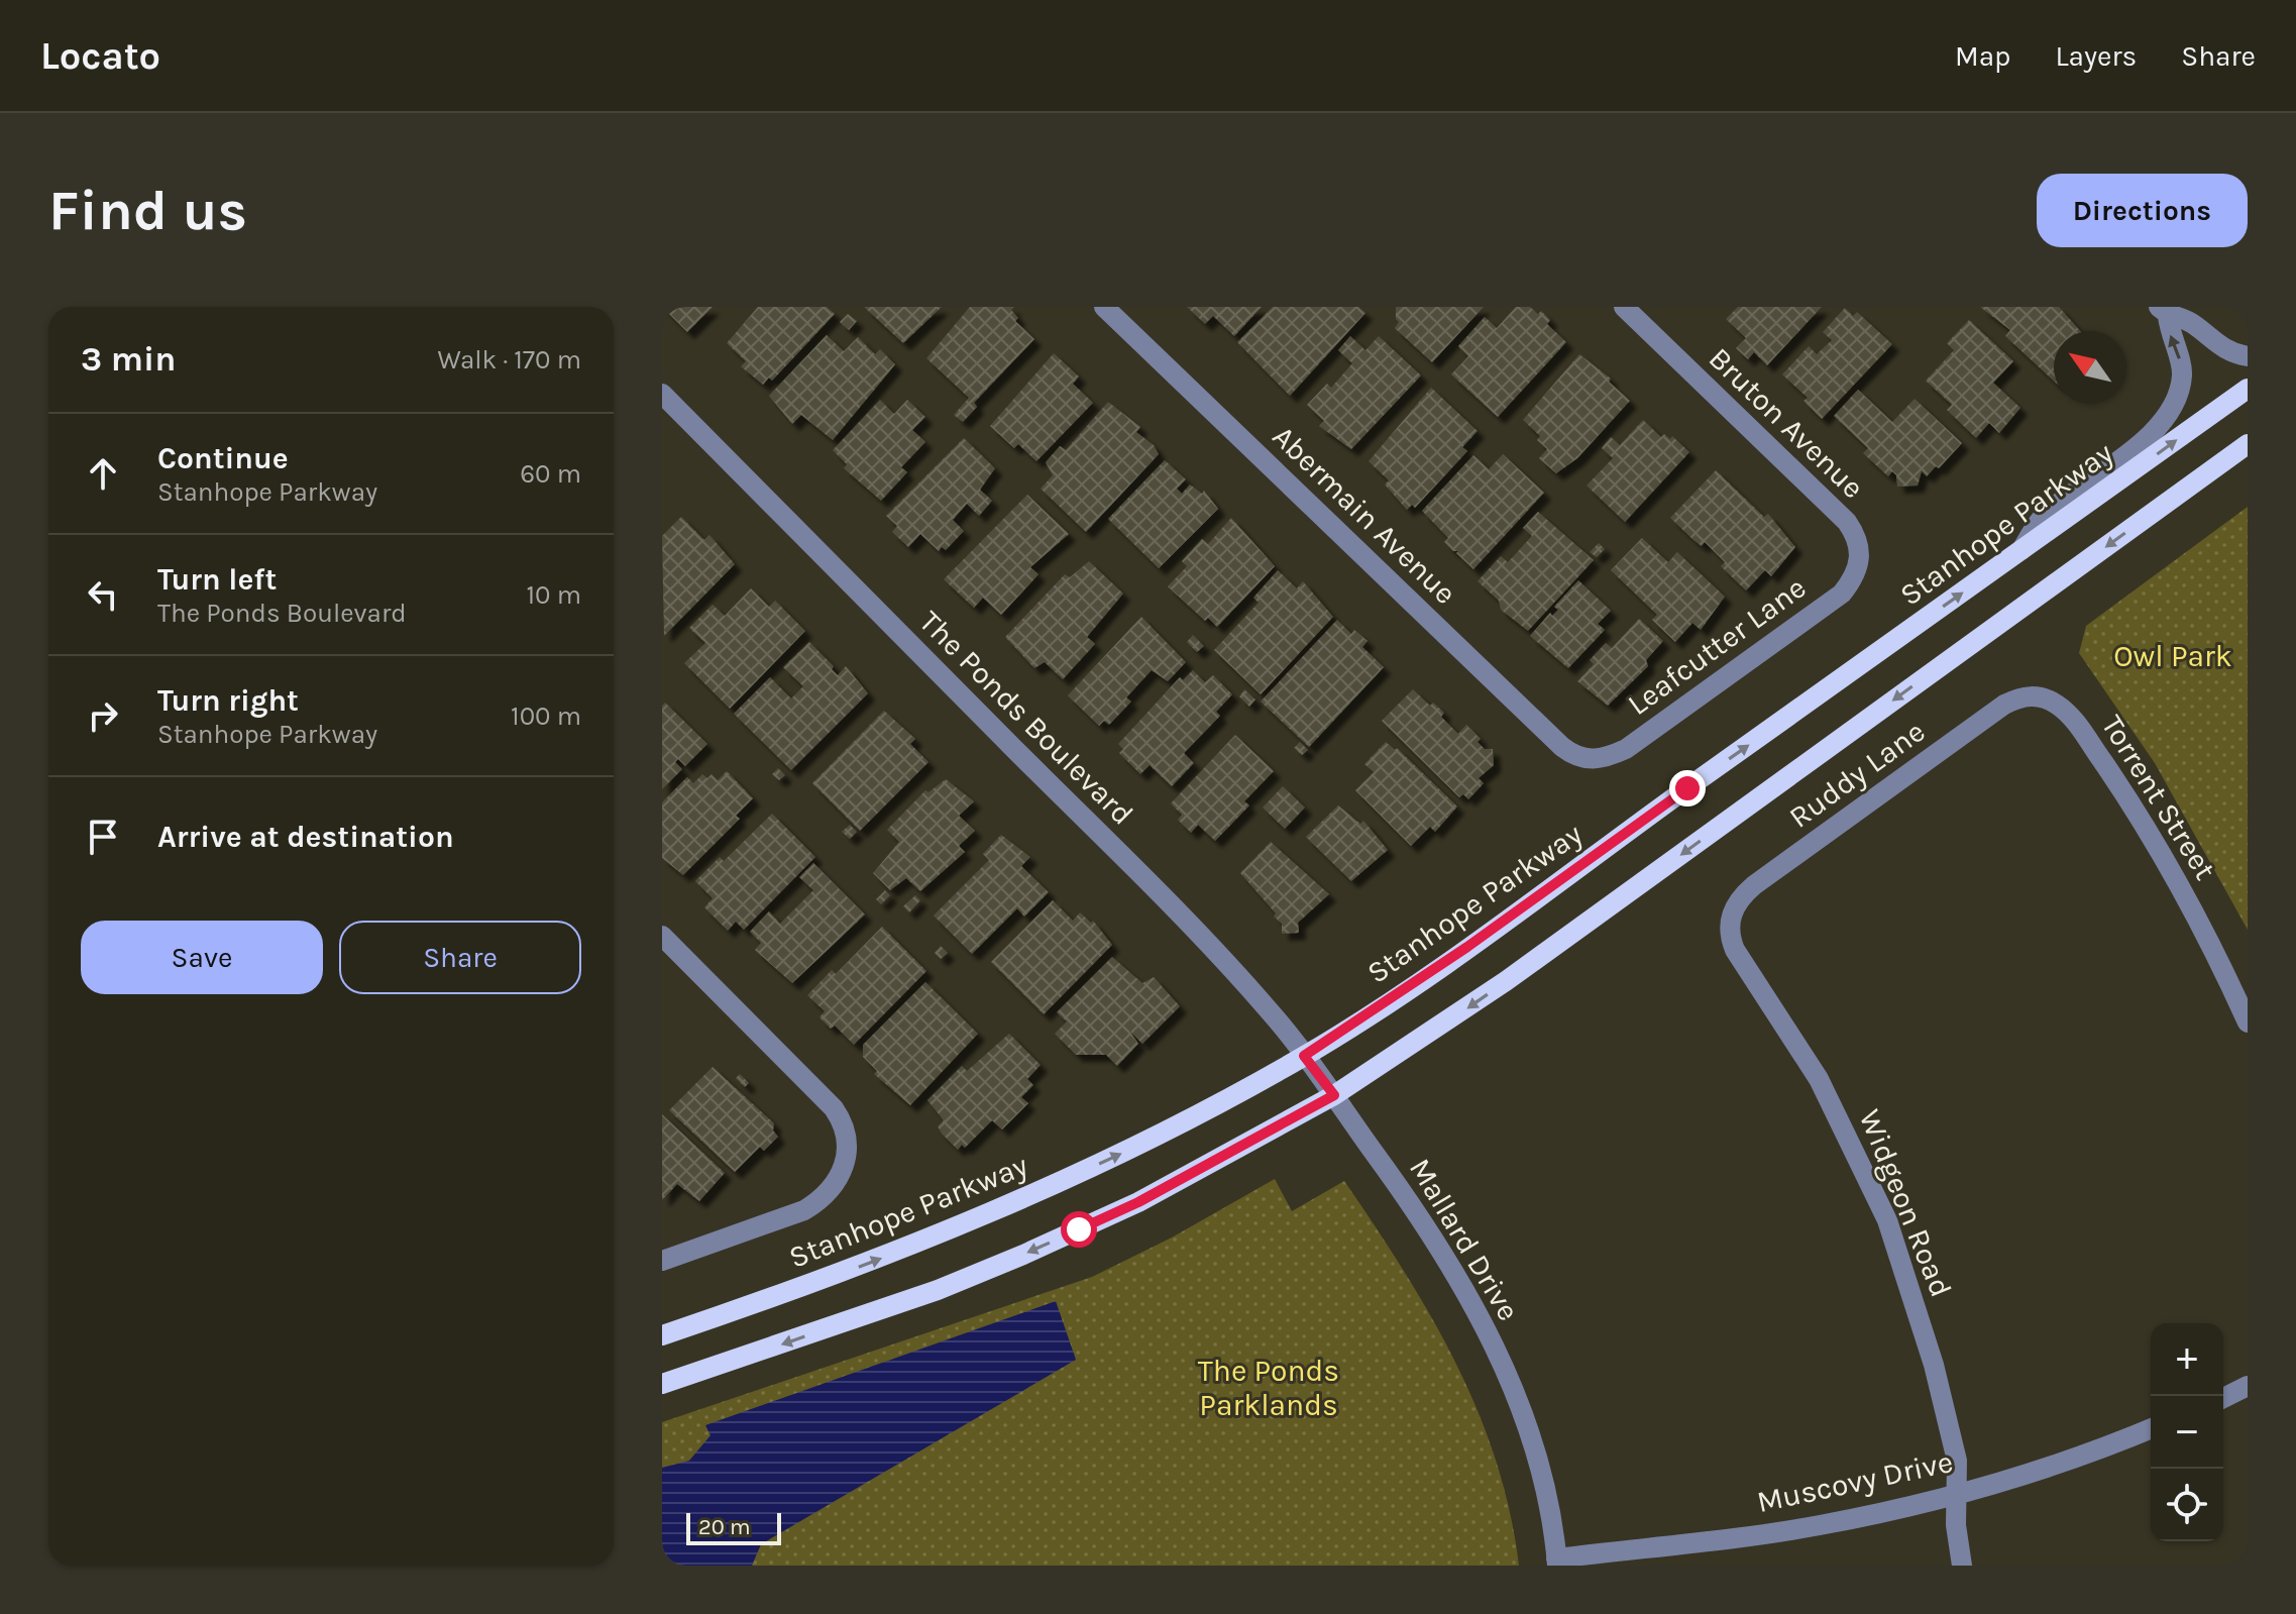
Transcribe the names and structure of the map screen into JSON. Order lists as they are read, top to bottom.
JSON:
{
  "streets": {
    "main road": ["Stanhope Parkway"],
    "street": [
      "Bruton Avenue",
      "Abermain Avenue",
      "Leafcutter Lane",
      "The Ponds Boulevard",
      "Ruddy Lane",
      "Torrent Street",
      "Widgeon Road",
      "Mallard Drive",
      "Muscovy Drive"
    ]
  },
  "crossings": [
    ["Bruton Avenue", "Leafcutter Lane"],
    ["Abermain Avenue", "Leafcutter Lane"],
    ["Stanhope Parkway", "The Ponds Boulevard"],
    ["The Ponds Boulevard", "Mallard Drive"],
    ["Ruddy Lane", "Torrent Street"],
    ["Ruddy Lane", "Widgeon Road"],
    ["Widgeon Road", "Muscovy Drive"],
    ["Mallard Drive", "Muscovy Drive"]
  ],
  "parks": ["Owl Park", "The Ponds Parklands"],
  "scale_bar": "20 m",
  "north": "top left",
  "page": {
    "header": "Locato",
    "nav": ["Map", "Layers", "Share"],
    "buttons": [
      "Directions",
      ["Save", "Share"]
    ],
    "title": "Find us",
    "heading": ["3 min", "Walk · 170 m"],
    "list": [
      ["Continue", "Stanhope Parkway", "60 m"],
      ["Turn left", "The Ponds Boulevard", "10 m"],
      ["Turn right", "Stanhope Parkway", "100 m"],
      "Arrive at destination"
    ],
    "map_buttons": ["+", "−"],
    "scale": "20 m"
  }
}
